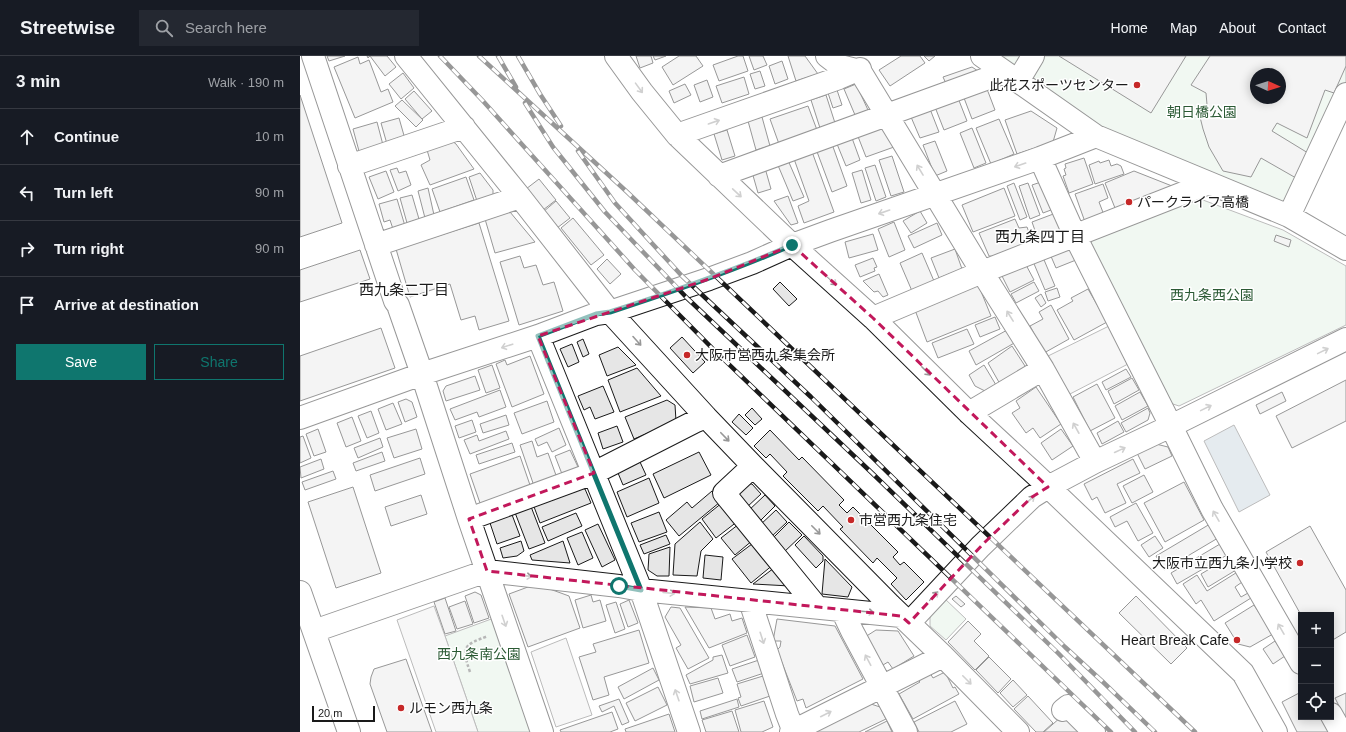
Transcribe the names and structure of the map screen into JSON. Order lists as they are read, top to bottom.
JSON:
{
  "districts": ["西九条四丁目", "西九条二丁目"],
  "parks": ["朝日橋公園", "西九条西公園", "西九条南公園"],
  "places": [
    "此花スポーツセンター",
    "パークライフ高橋",
    "大阪市営西九条集会所",
    "市営西九条住宅",
    "大阪市立西九条小学校",
    "Heart Break Cafe",
    "ルモン西九条"
  ],
  "scale_bar": "20 m",
  "north": "right",
  "page": {
    "header": "Streetwise",
    "search": "Search here",
    "nav": [
      "Home",
      "Map",
      "About",
      "Contact"
    ],
    "heading": ["3 min", "Walk · 190 m"],
    "list": [
      ["Continue", "10 m"],
      ["Turn left", "90 m"],
      ["Turn right", "90 m"],
      "Arrive at destination"
    ],
    "buttons": ["Save", "Share"],
    "map_buttons": ["+", "−"],
    "scale": "20 m"
  }
}
